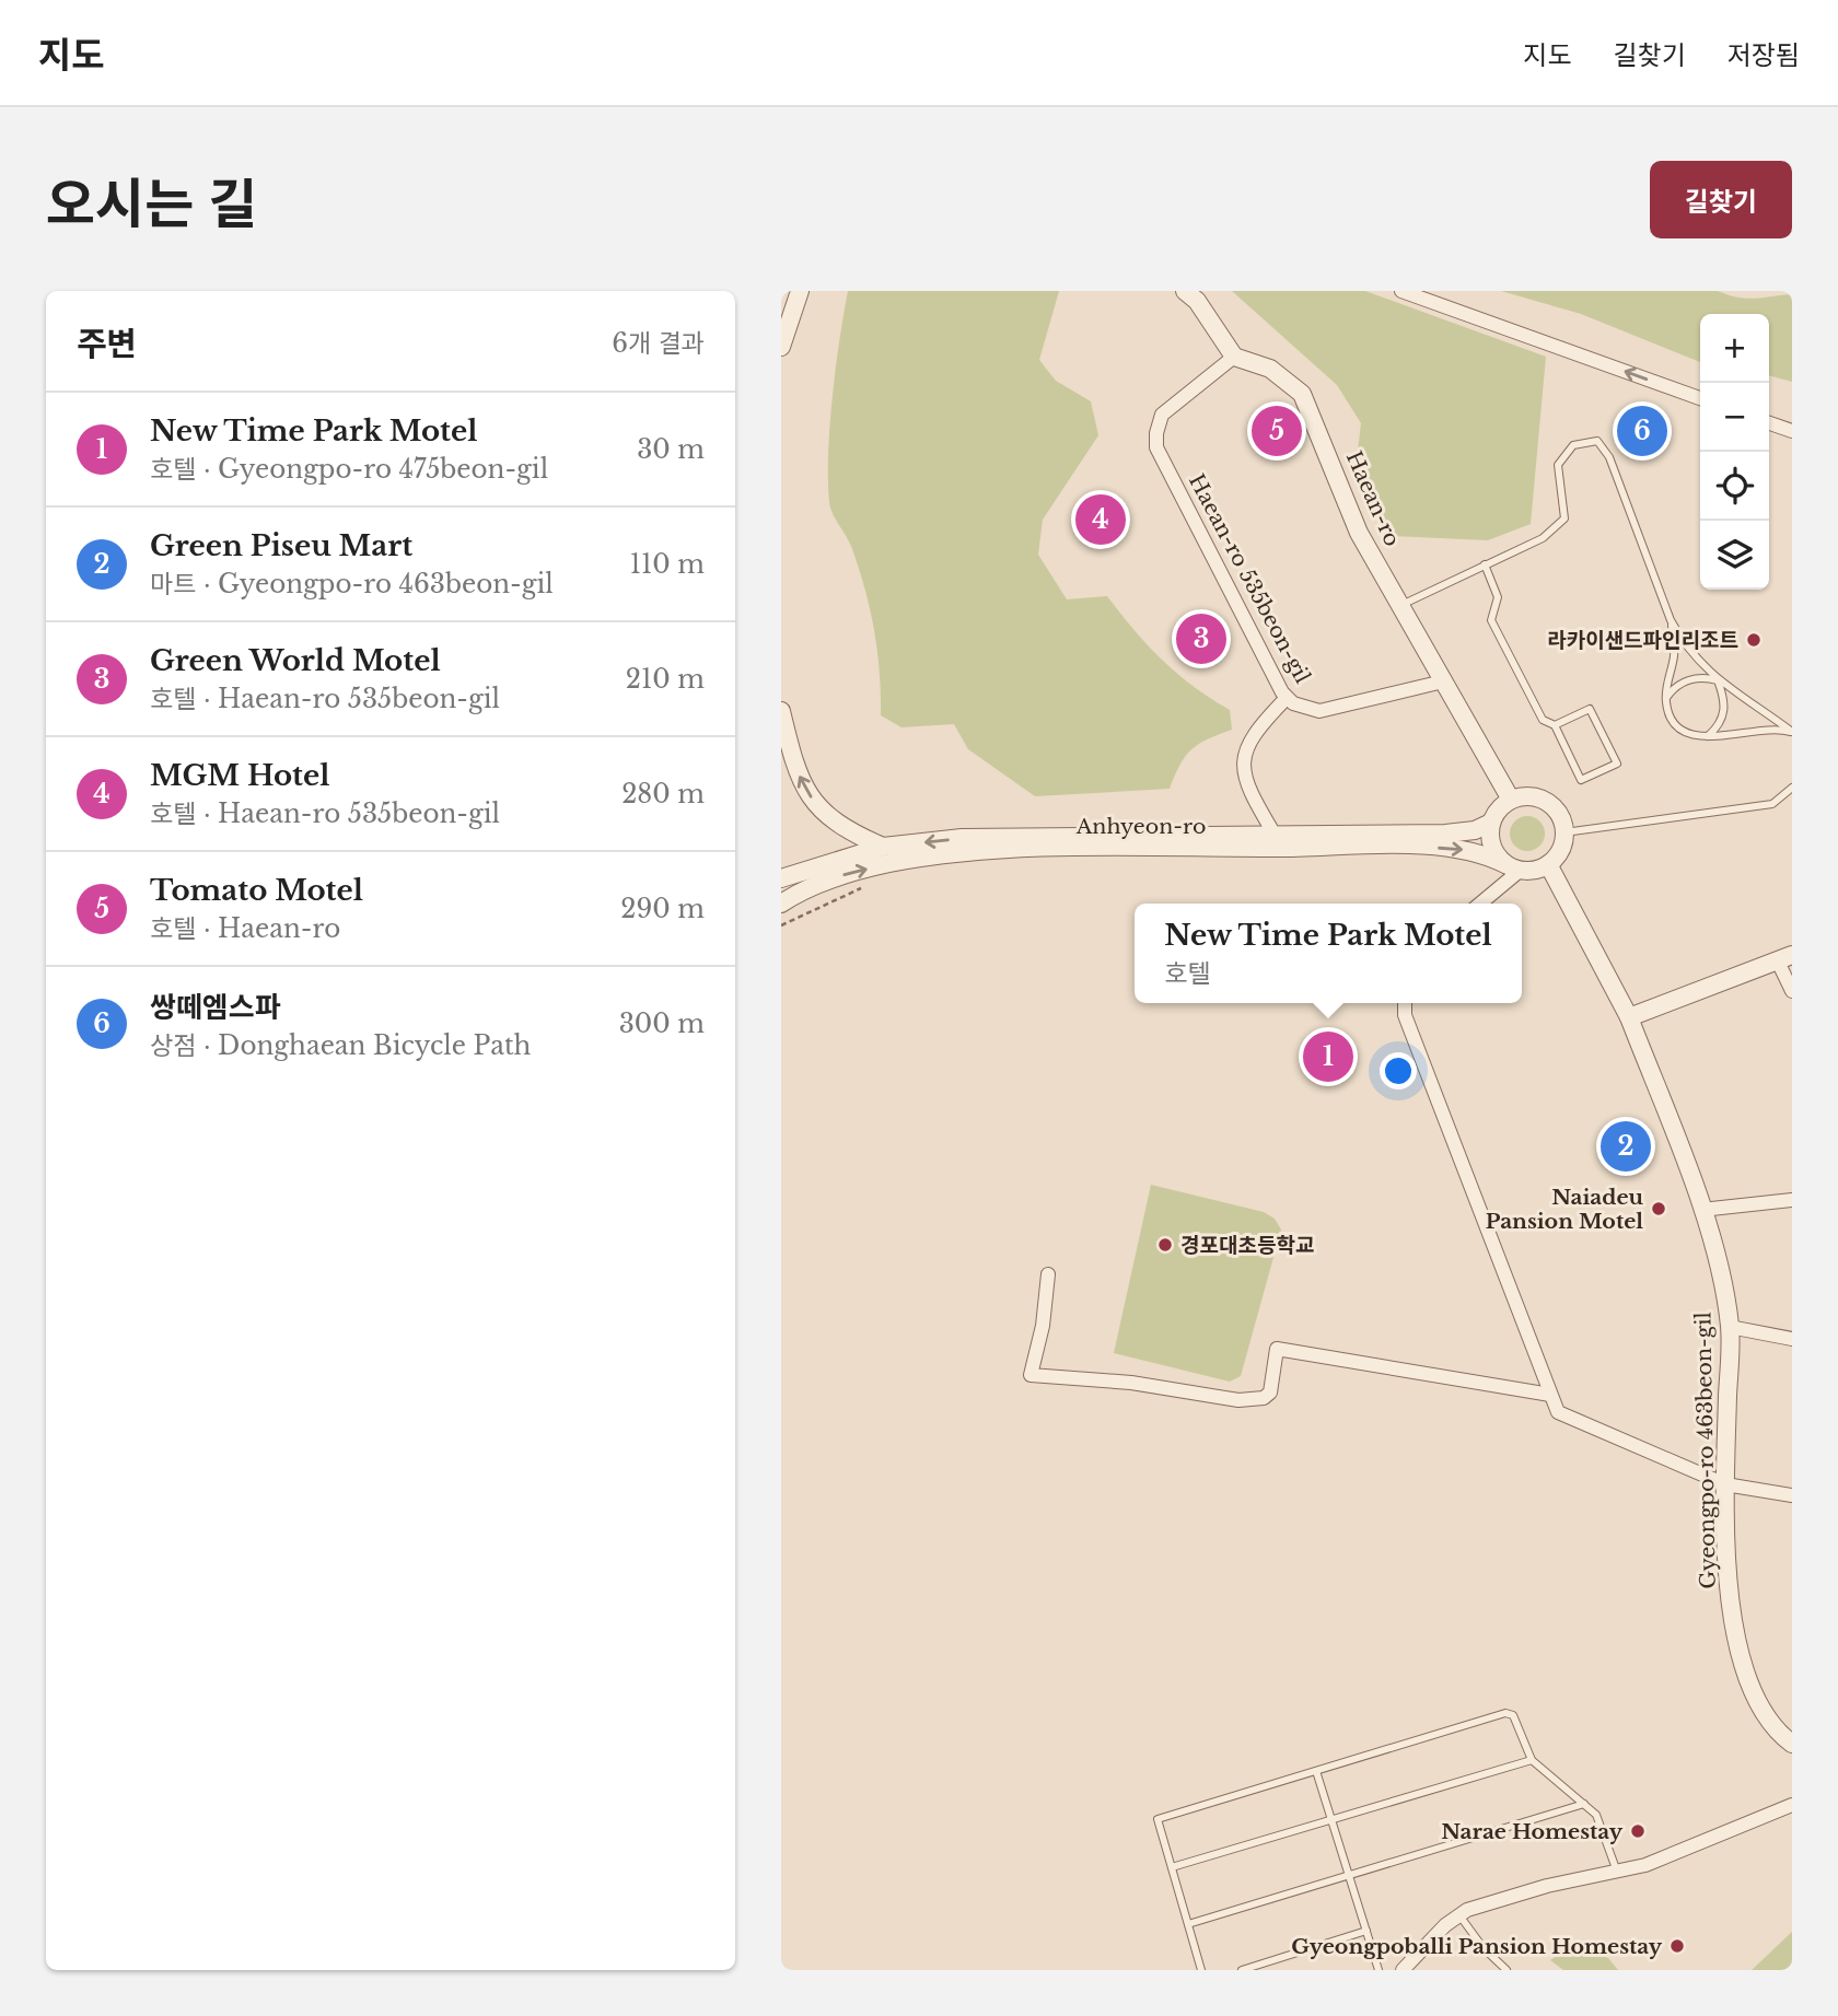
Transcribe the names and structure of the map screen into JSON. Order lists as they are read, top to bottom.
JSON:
{
  "streets": {
    "street": [
      "Haean-ro",
      "Haean-ro 535beon-gil",
      "Anhyeon-ro",
      "Gyeongpo-ro 463beon-gil"
    ]
  },
  "crossings": [
    ["Haean-ro", "Haean-ro 535beon-gil"],
    ["Haean-ro", "Anhyeon-ro"]
  ],
  "places": [
    "라카이샌드파인리조트",
    "Naiadeu Pansion Motel",
    "경포대초등학교",
    "Narae Homestay",
    "Gyeongpoballi Pansion Homestay"
  ],
  "page": {
    "header": "지도",
    "nav": ["지도", "길찾기", "저장됨"],
    "title": "오시는 길",
    "buttons": "길찾기",
    "heading": ["주변", "6개 결과"],
    "map_buttons": ["+", "−"],
    "list": [
      {
        "mark": "1",
        "name": "New Time Park Motel",
        "note": "호텔 · Gyeongpo-ro 475beon-gil",
        "value": "30 m"
      },
      {
        "mark": "2",
        "name": "Green Piseu Mart",
        "note": "마트 · Gyeongpo-ro 463beon-gil",
        "value": "110 m"
      },
      {
        "mark": "3",
        "name": "Green World Motel",
        "note": "호텔 · Haean-ro 535beon-gil",
        "value": "210 m"
      },
      {
        "mark": "4",
        "name": "MGM Hotel",
        "note": "호텔 · Haean-ro 535beon-gil",
        "value": "280 m"
      },
      {
        "mark": "5",
        "name": "Tomato Motel",
        "note": "호텔 · Haean-ro",
        "value": "290 m"
      },
      {
        "mark": "6",
        "name": "쌍떼엠스파",
        "note": "상점 · Donghaean Bicycle Path",
        "value": "300 m"
      }
    ],
    "pins": [
      "5",
      "6",
      "4",
      "3",
      "1",
      "2"
    ],
    "popup": ["New Time Park Motel", "호텔"]
  }
}
